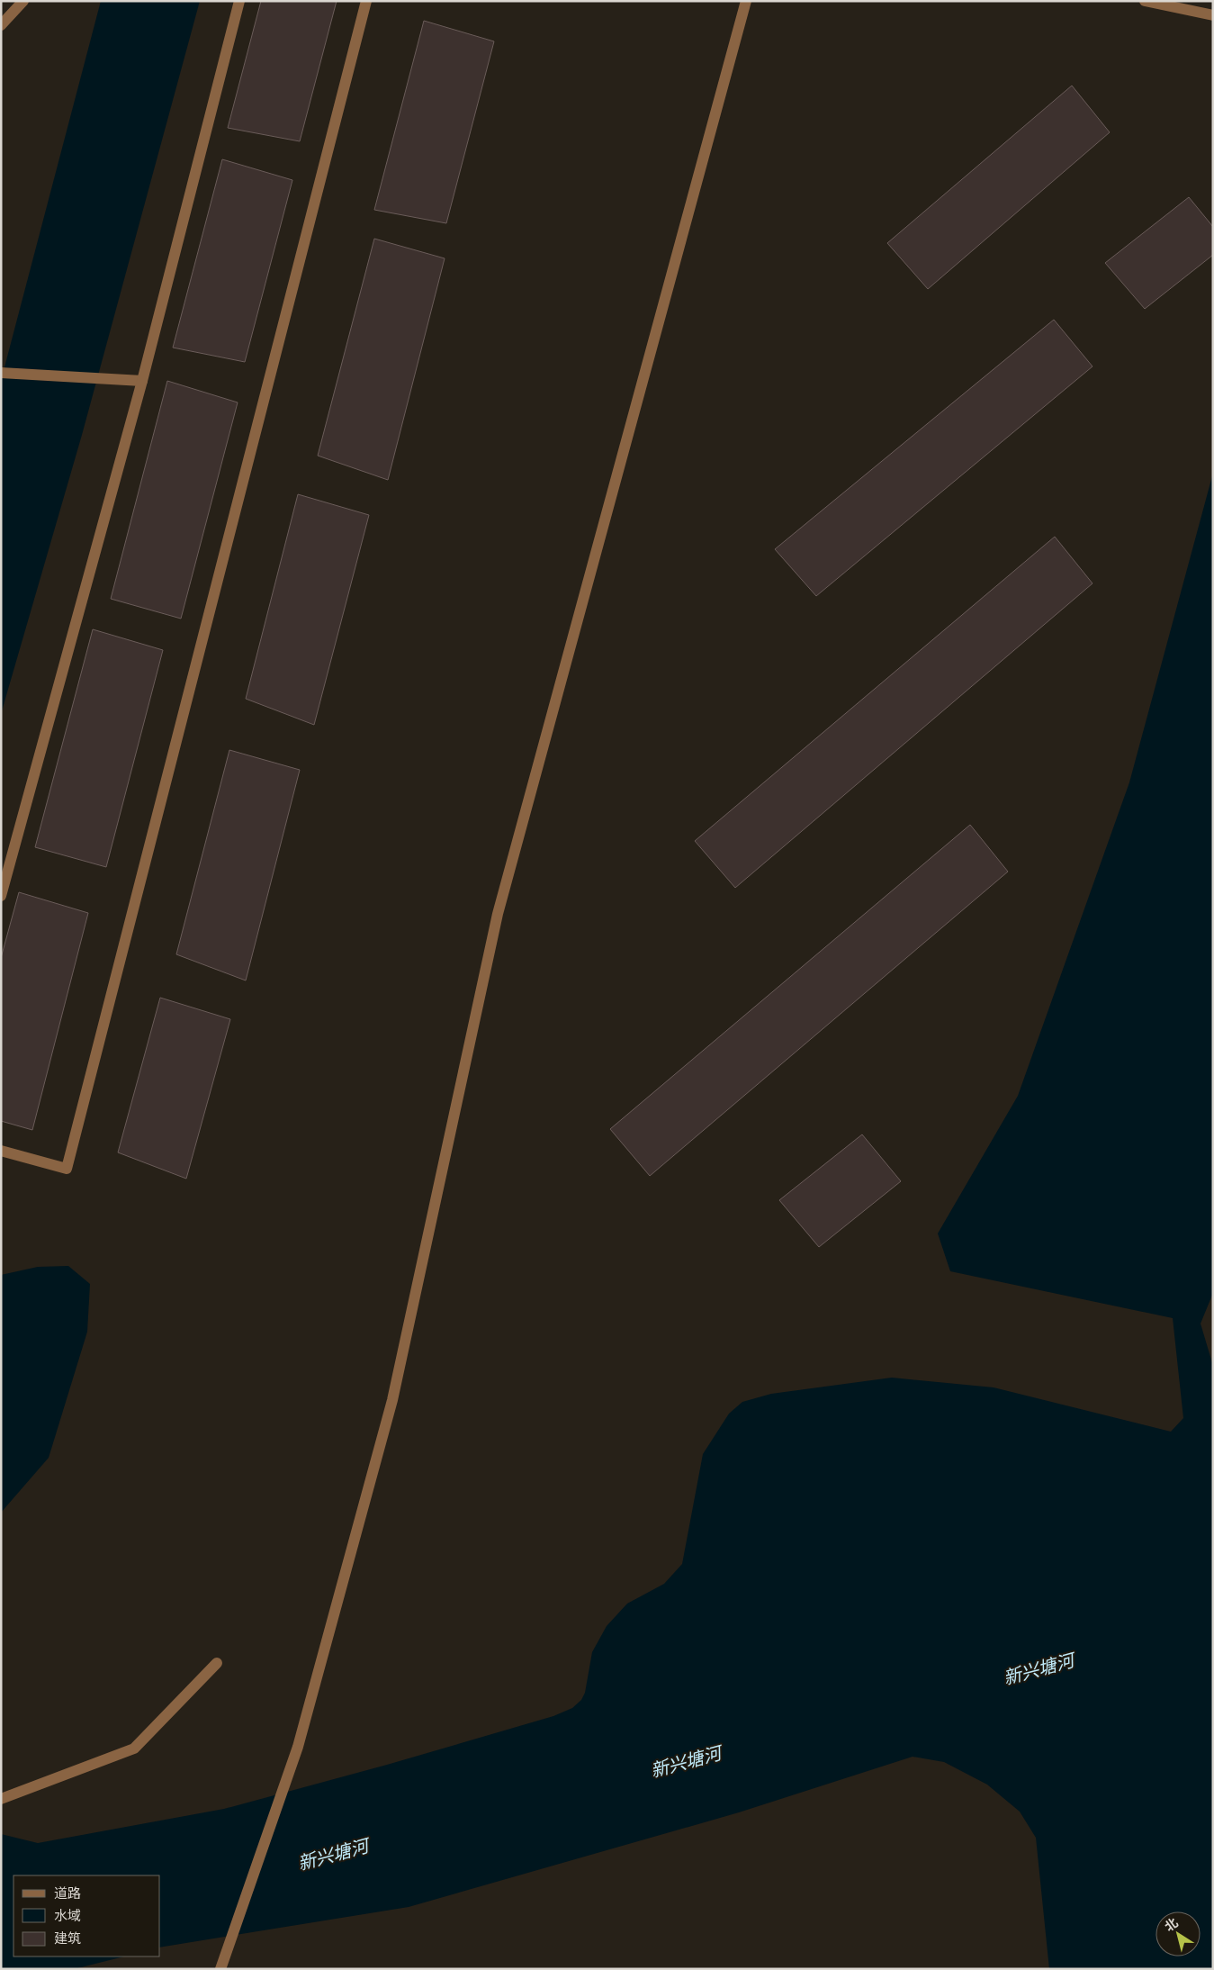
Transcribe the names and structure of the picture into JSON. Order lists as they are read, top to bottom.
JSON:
{
  "water": ["新兴塘河"],
  "legend": ["道路", "水域", "建筑"],
  "north": "top left"
}
